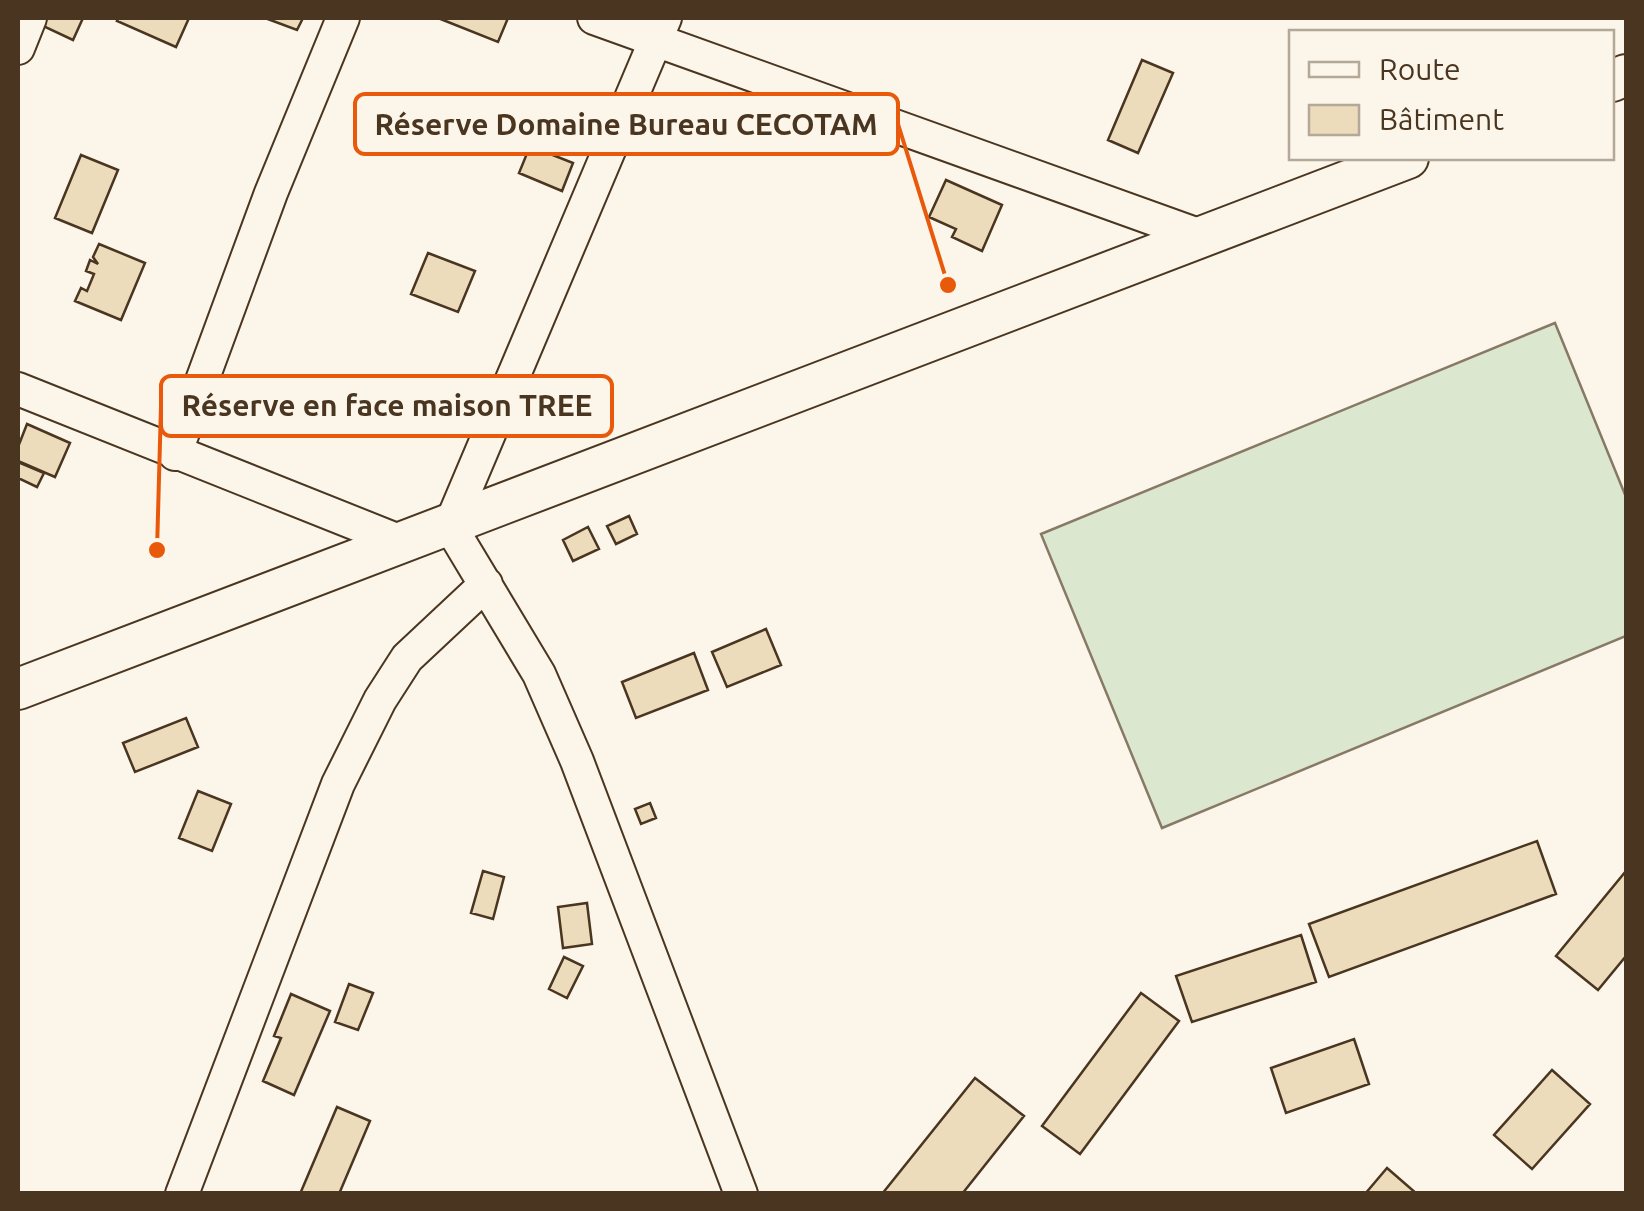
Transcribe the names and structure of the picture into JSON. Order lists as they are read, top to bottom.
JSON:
{
  "places": ["Réserve Domaine Bureau CECOTAM", "Réserve en face maison TREE"],
  "legend": ["Route", "Bâtiment"]
}
